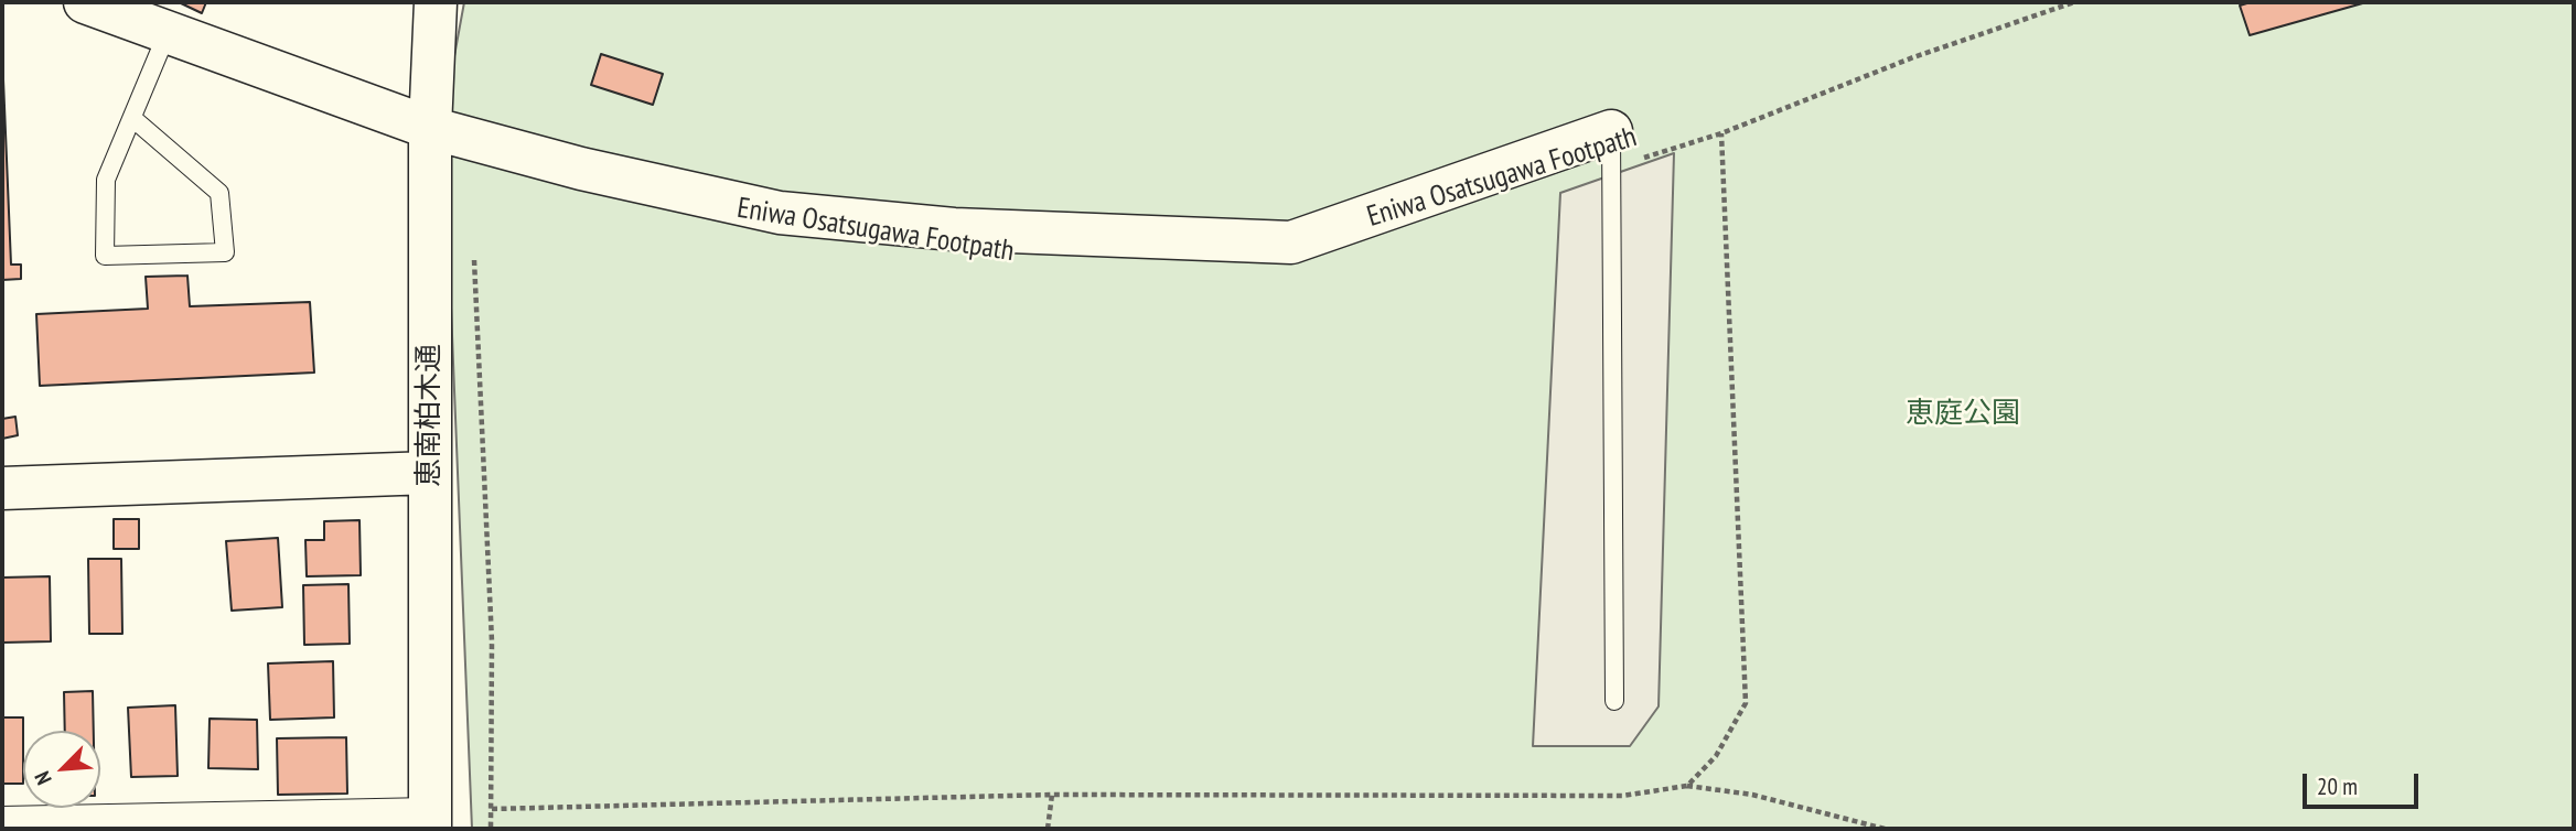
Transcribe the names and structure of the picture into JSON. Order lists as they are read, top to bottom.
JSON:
{
  "streets": {
    "street": ["恵南柏木通"],
    "path": ["Eniwa Osatsugawa Footpath"]
  },
  "parks": ["恵庭公園"],
  "scale_bar": "20 m",
  "north": "bottom left"
}
